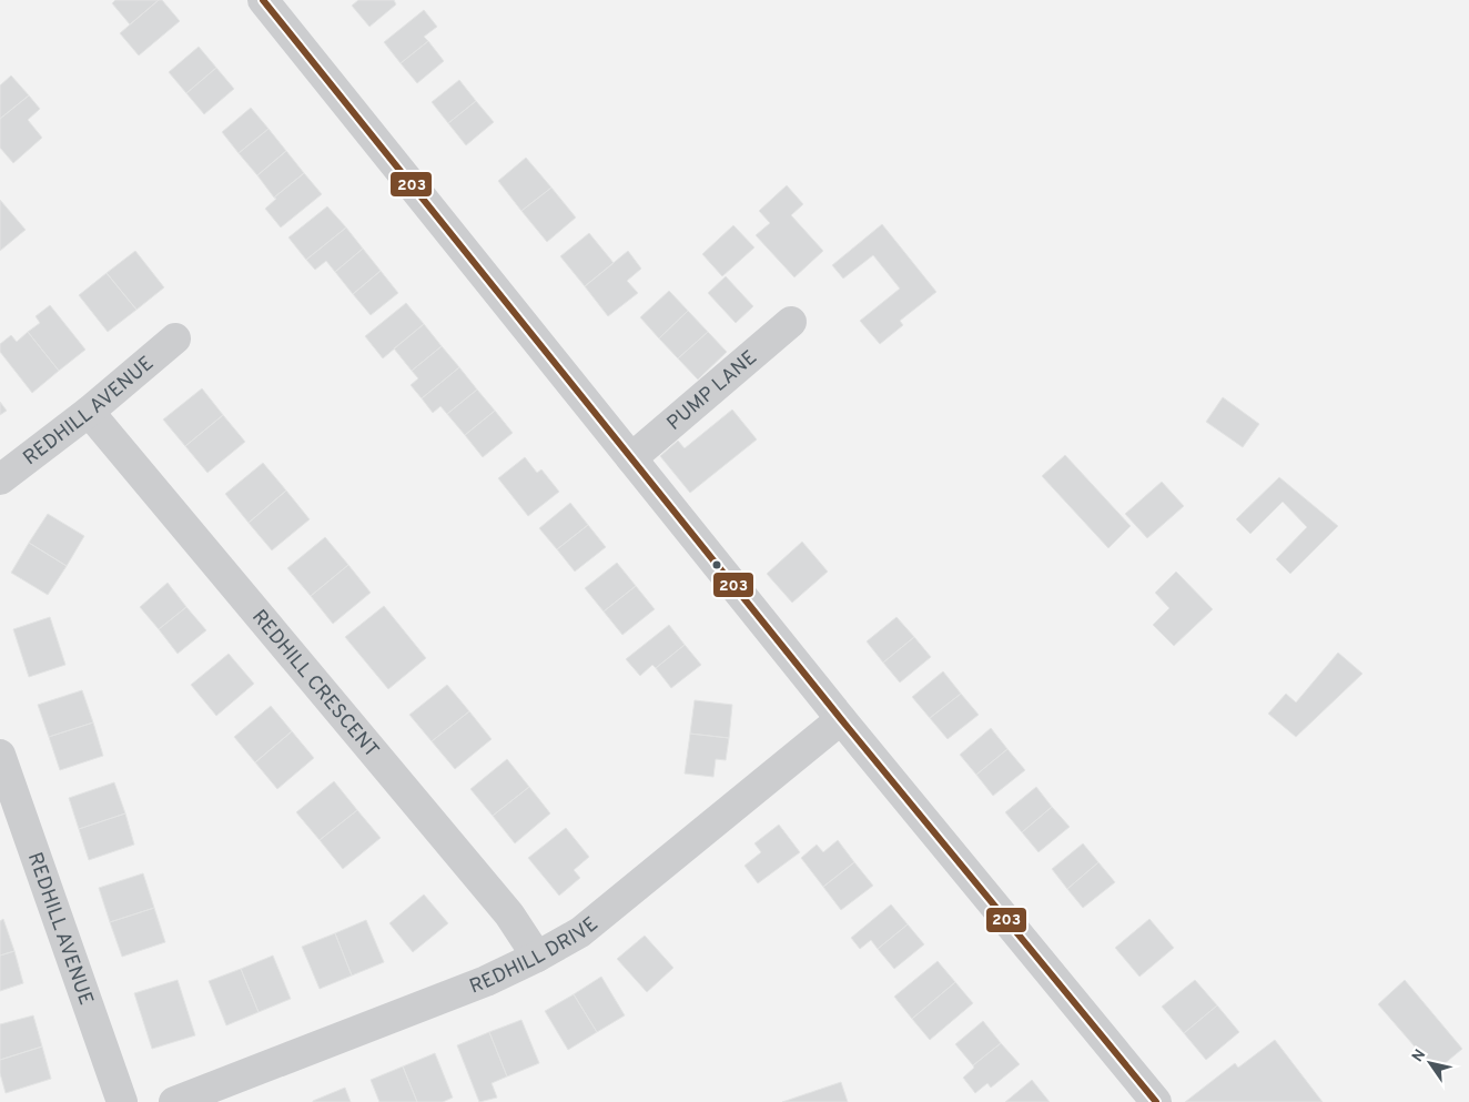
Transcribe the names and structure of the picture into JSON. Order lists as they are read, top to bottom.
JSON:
{
  "streets": {
    "street": [
      "PUMP LANE",
      "REDHILL AVENUE",
      "REDHILL CRESCENT",
      "REDHILL DRIVE"
    ]
  },
  "crossings": [
    ["REDHILL AVENUE", "REDHILL CRESCENT"],
    ["REDHILL CRESCENT", "REDHILL DRIVE"]
  ],
  "lines": ["transit line 203"],
  "north": "top left"
}
